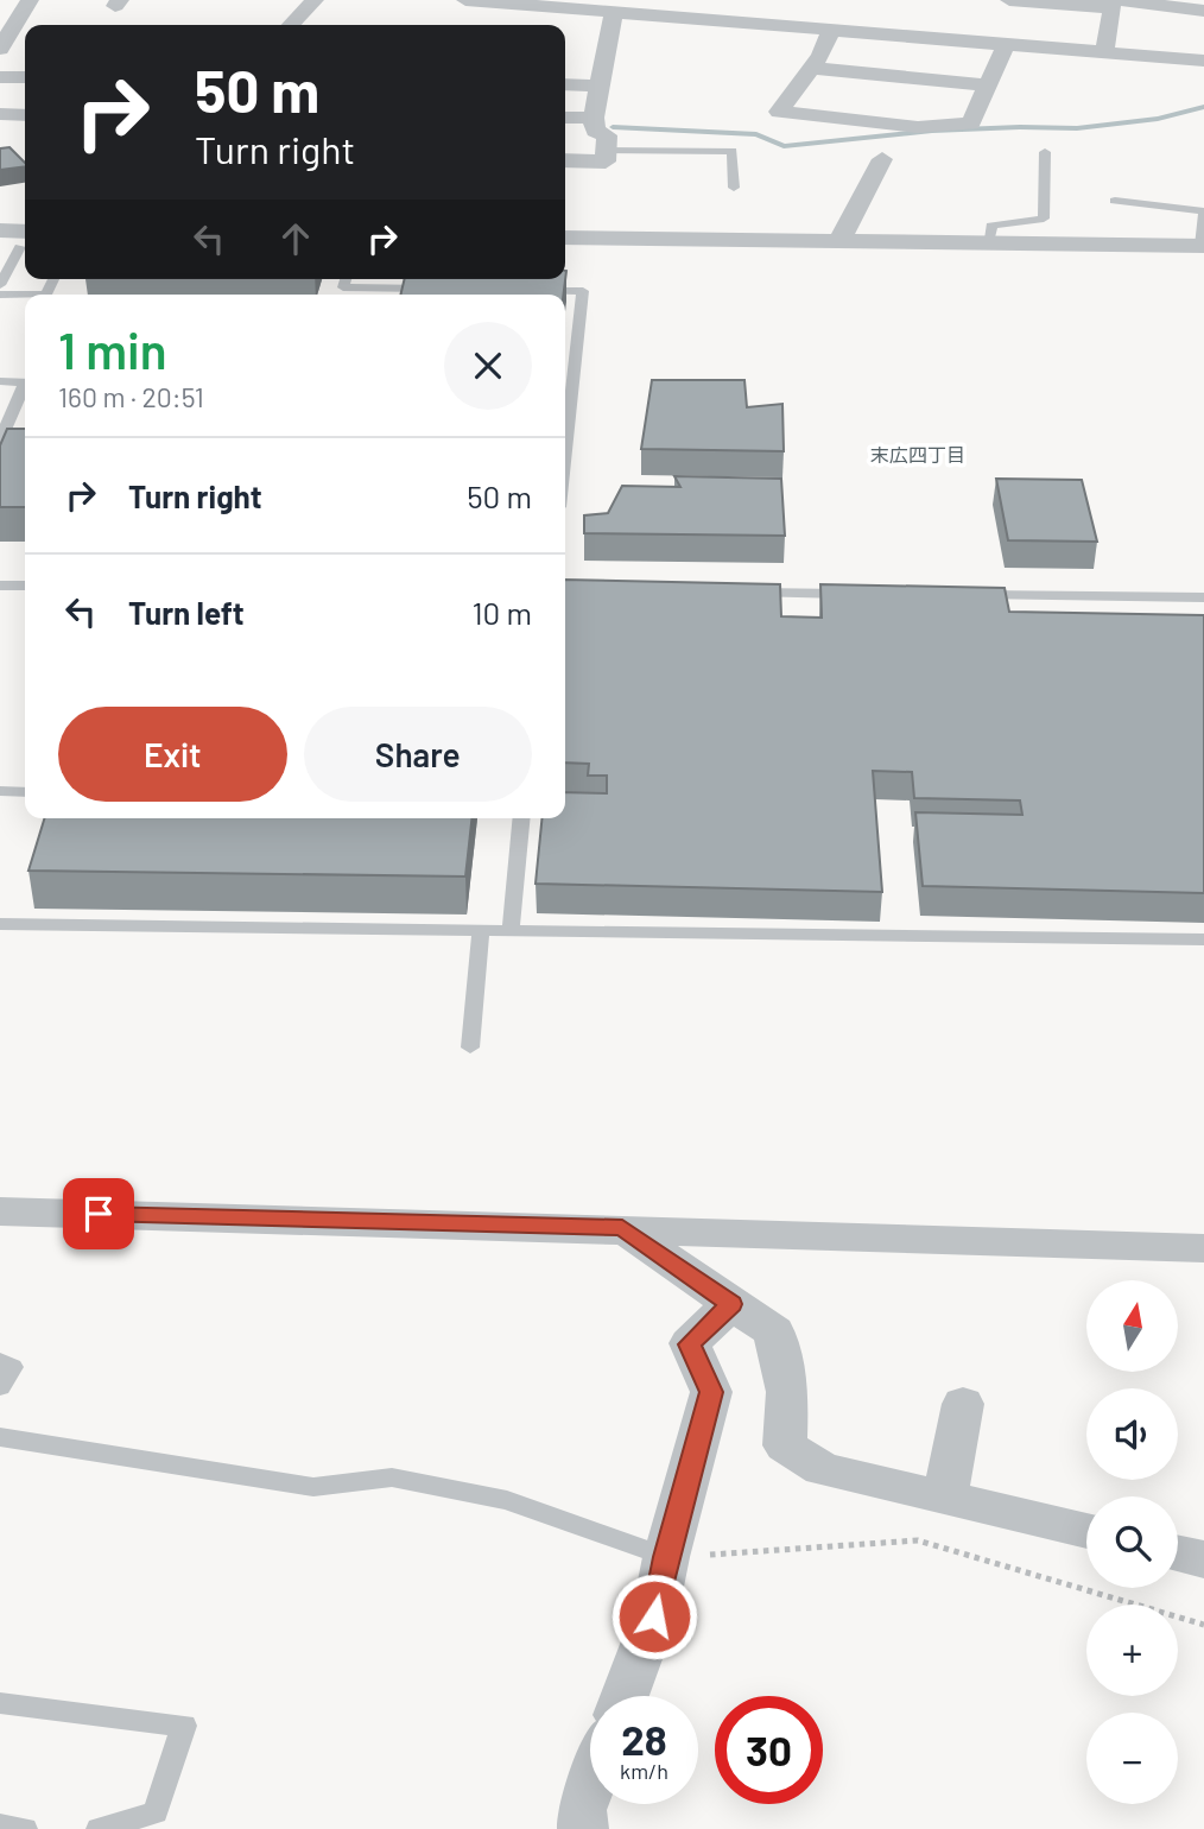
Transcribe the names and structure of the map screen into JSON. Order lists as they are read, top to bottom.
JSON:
{
  "districts": ["末広四丁目"],
  "north": "top",
  "page": {
    "turn": ["50 m", "Turn right"],
    "heading": ["1 min", "160 m · 20:51"],
    "list": [
      {
        "name": "Turn right",
        "value": "50 m"
      },
      {
        "name": "Turn left",
        "value": "10 m"
      }
    ],
    "buttons": ["Exit", "Share"],
    "map_buttons": ["+", "−"],
    "speed": "28 km/h",
    "limit": "30"
  }
}
